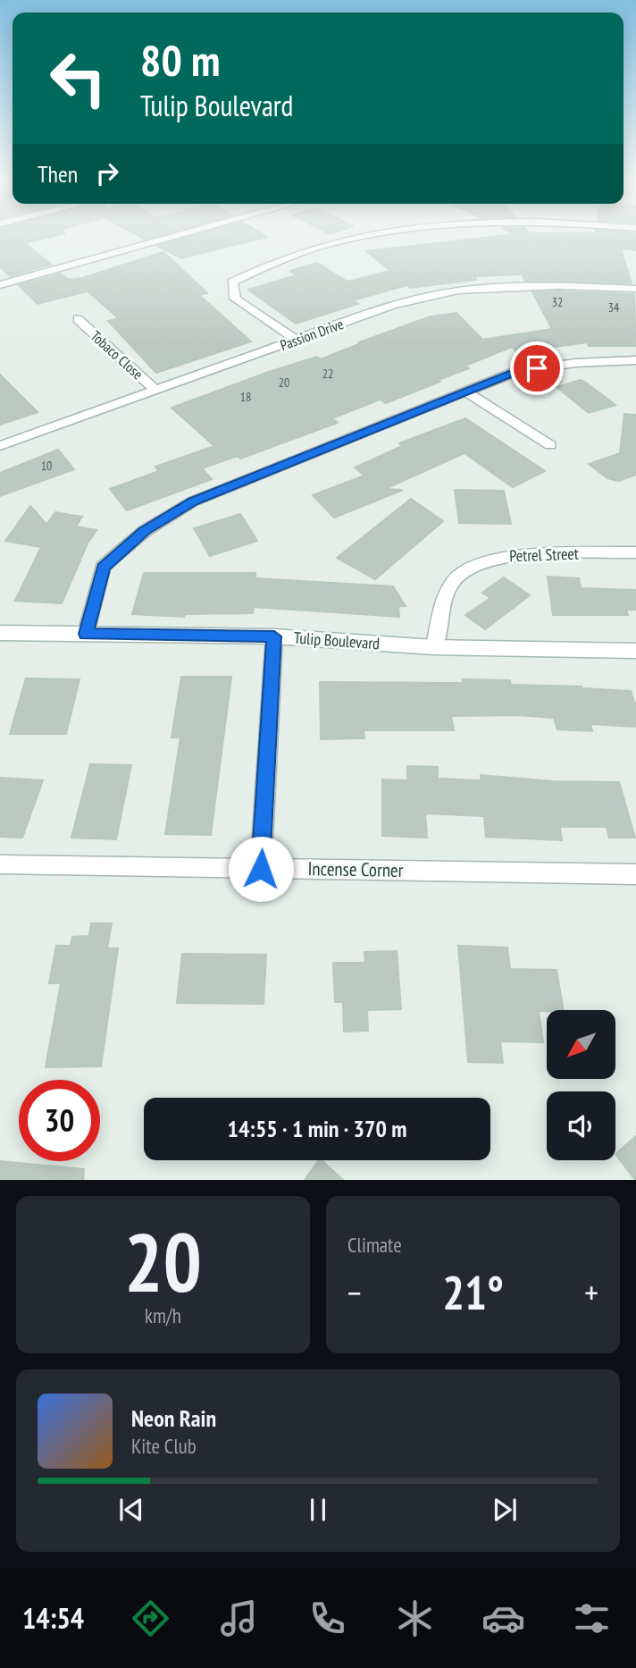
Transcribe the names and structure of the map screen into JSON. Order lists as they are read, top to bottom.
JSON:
{
  "streets": {
    "street": [
      "Passion Drive",
      "Tobaco Close",
      "Petrel Street",
      "Tulip Boulevard",
      "Incense Corner"
    ]
  },
  "crossings": [
    ["Passion Drive", "Tobaco Close"],
    ["Petrel Street", "Tulip Boulevard"]
  ],
  "house_numbers": [
    "32",
    "34",
    "22",
    "20",
    "18",
    "10"
  ],
  "north": "bottom left",
  "page": {
    "turn": ["80 m", "Tulip Boulevard"],
    "then": "Then",
    "limit": "30",
    "trip": "14:55 · 1 min · 370 m",
    "tile": [
      ["20", "km/h"],
      "Climate"
    ],
    "heat": ["−", "21°", "+"],
    "song": ["Neon Rain", "Kite Club"],
    "tabs": "14:54"
  }
}
